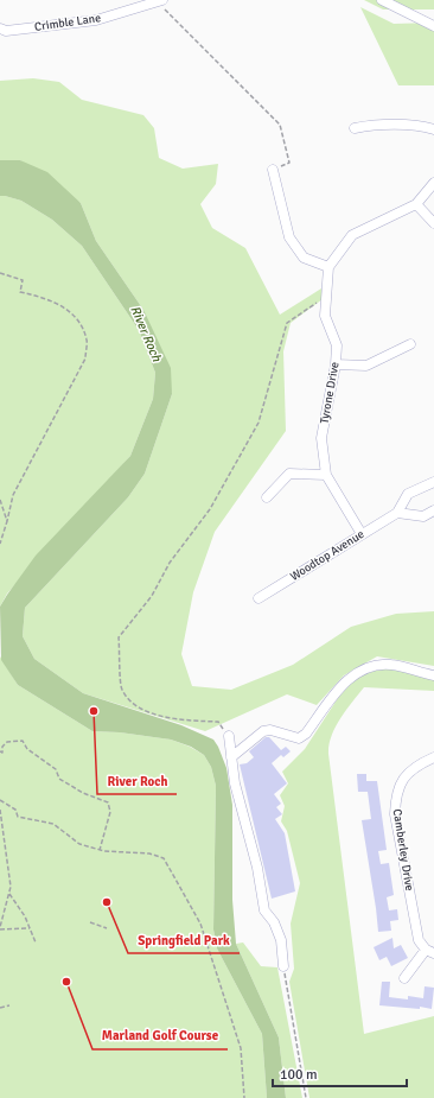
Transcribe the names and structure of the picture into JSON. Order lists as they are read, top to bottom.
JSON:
{
  "streets": {
    "street": [
      "Crimble Lane",
      "Tyrone Drive",
      "Woodtop Avenue",
      "Camberley Drive"
    ]
  },
  "crossings": [
    ["Tyrone Drive", "Woodtop Avenue"]
  ],
  "water": ["River Roch"],
  "places": ["River Roch", "Springfield Park", "Marland Golf Course"],
  "scale_bar": "100 m"
}
